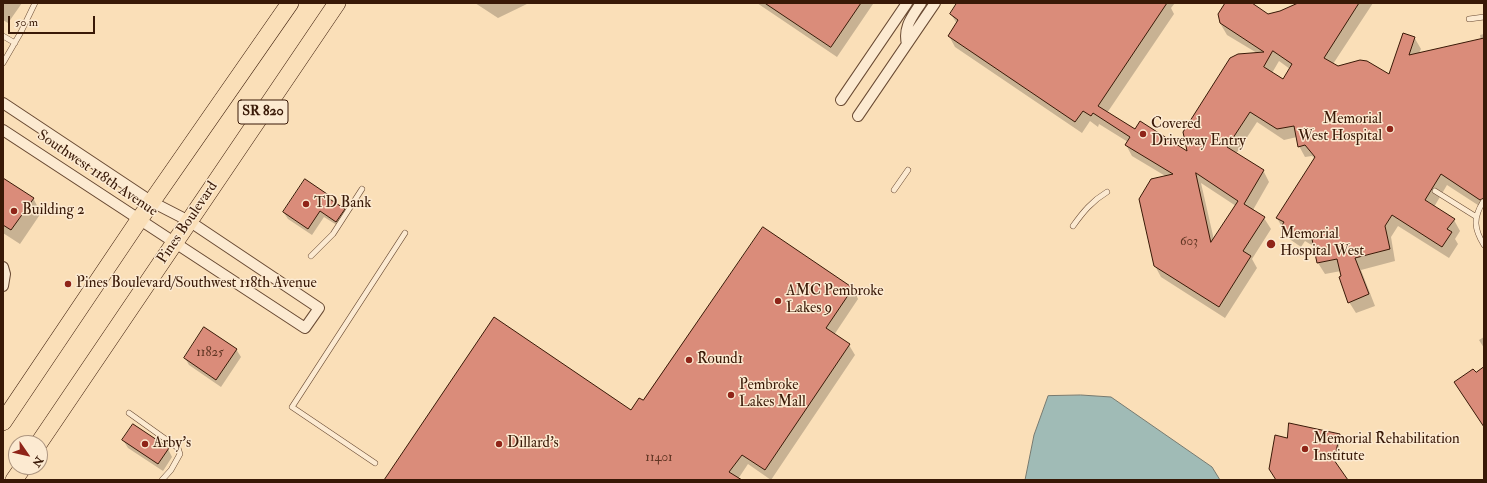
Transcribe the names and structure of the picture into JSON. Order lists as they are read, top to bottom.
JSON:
{
  "streets": {
    "highway": ["SR 820", "Pines Boulevard"],
    "street": ["Southwest 118th Avenue"]
  },
  "crossings": [
    ["SR 820", "Southwest 118th Avenue"],
    ["Southwest 118th Avenue", "Pines Boulevard"]
  ],
  "places": [
    "Memorial West Hospital",
    "Covered Driveway Entry",
    "TD Bank",
    "Building 2",
    "Memorial Hospital West",
    "Pines Boulevard/Southwest 118th Avenue",
    "AMC Pembroke Lakes 9",
    "Round1",
    "Pembroke Lakes Mall",
    "Arby's",
    "Dillard's",
    "Memorial Rehabilitation Institute"
  ],
  "house_numbers": ["603", "11825", "11401"],
  "scale_bar": "50 m",
  "north": "bottom right"
}
